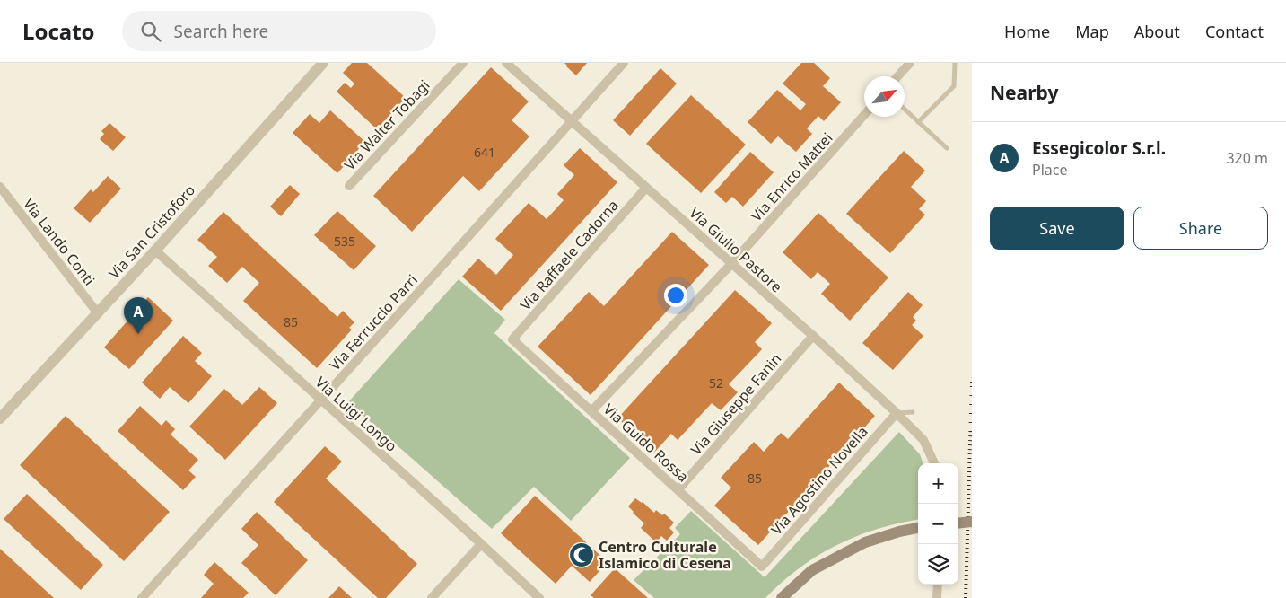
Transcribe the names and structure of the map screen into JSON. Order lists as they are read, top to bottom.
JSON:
{
  "streets": {
    "street": [
      "Via Walter Tobagi",
      "Via Enrico Mattei",
      "Via San Cristoforo",
      "Via Lando Conti",
      "Via Giulio Pastore",
      "Via Raffaele Cadorna",
      "Via Ferruccio Parri",
      "Via Giuseppe Fanin",
      "Via Luigi Longo",
      "Via Guido Rossa",
      "Via Agostino Novella"
    ]
  },
  "crossings": [
    ["Via Enrico Mattei", "Via Giulio Pastore"],
    ["Via Enrico Mattei", "Via Guido Rossa"],
    ["Via San Cristoforo", "Via Lando Conti"],
    ["Via San Cristoforo", "Via Luigi Longo"],
    ["Via Giulio Pastore", "Via Raffaele Cadorna"],
    ["Via Giulio Pastore", "Via Ferruccio Parri"],
    ["Via Giulio Pastore", "Via Giuseppe Fanin"],
    ["Via Giulio Pastore", "Via Agostino Novella"],
    ["Via Raffaele Cadorna", "Via Guido Rossa"],
    ["Via Ferruccio Parri", "Via Luigi Longo"],
    ["Via Giuseppe Fanin", "Via Guido Rossa"],
    ["Via Guido Rossa", "Via Agostino Novella"]
  ],
  "places": {
    "mosque": ["Centro Culturale Islamico di Cesena"]
  },
  "house_numbers": [
    "641",
    "535",
    "85",
    "52",
    "85"
  ],
  "north": "top right",
  "page": {
    "header": "Locato",
    "search": "Search here",
    "nav": [
      "Home",
      "Map",
      "About",
      "Contact"
    ],
    "heading": "Nearby",
    "list": [
      {
        "mark": "A",
        "name": "Essegicolor S.r.l.",
        "note": "Place",
        "value": "320 m"
      }
    ],
    "buttons": ["Save", "Share"],
    "pins": "A",
    "map_buttons": ["+", "−"]
  }
}
